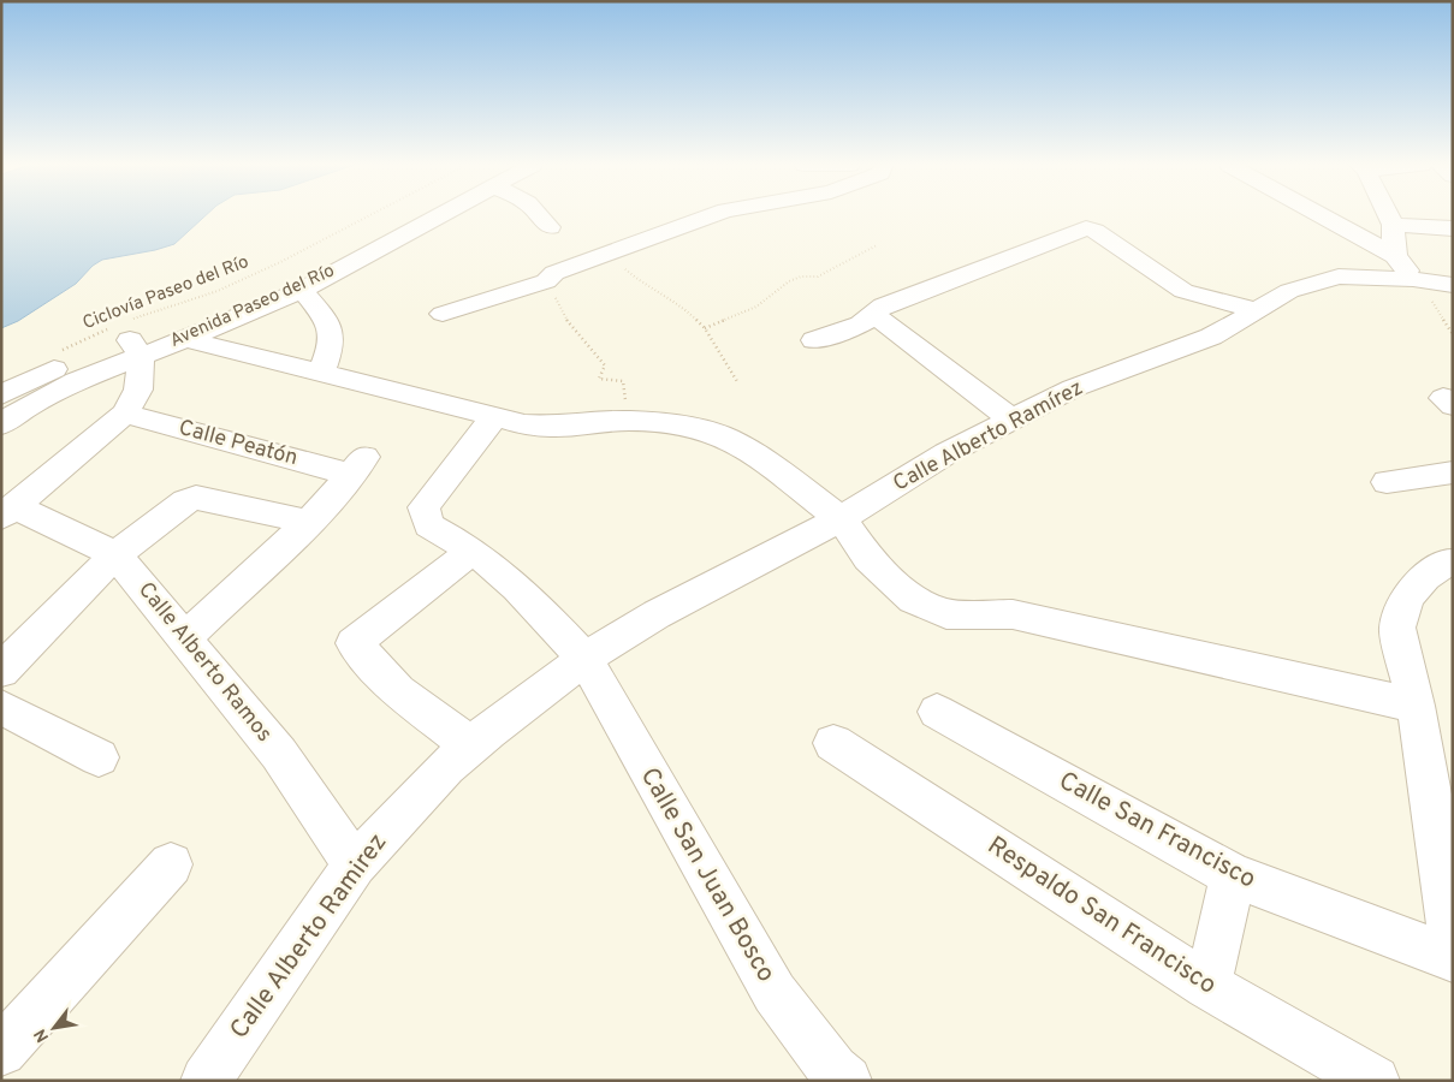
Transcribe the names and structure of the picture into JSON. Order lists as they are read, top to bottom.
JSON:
{
  "streets": {
    "street": [
      "Avenida Paseo del Río",
      "Calle Alberto Ramírez",
      "Calle Peatón",
      "Calle Alberto Ramos",
      "Calle San Francisco",
      "Calle San Juan Bosco",
      "Respaldo San Francisco",
      "Calle Alberto Ramirez"
    ],
    "path": ["Ciclovía Paseo del Río"]
  },
  "crossings": [
    ["Ciclovía Paseo del Río", "Avenida Paseo del Río"],
    ["Calle Alberto Ramírez", "Calle San Juan Bosco"],
    ["Calle Alberto Ramírez", "Calle Alberto Ramirez"],
    ["Calle Alberto Ramos", "Calle Alberto Ramirez"],
    ["Calle San Juan Bosco", "Calle Alberto Ramirez"]
  ],
  "north": "bottom left"
}
